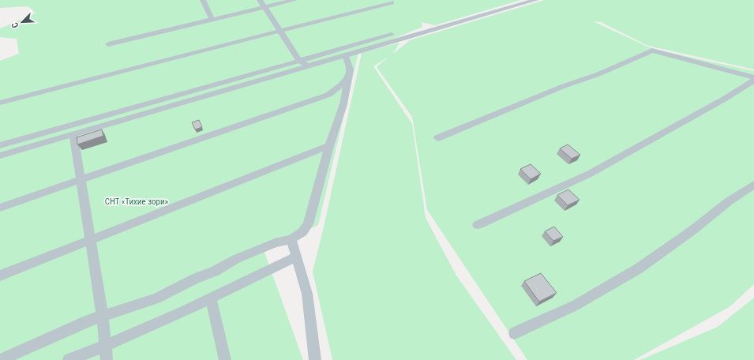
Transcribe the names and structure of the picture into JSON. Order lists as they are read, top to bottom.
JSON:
{
  "parks": ["СНТ «Тихие зори»"],
  "north": "bottom left"
}
